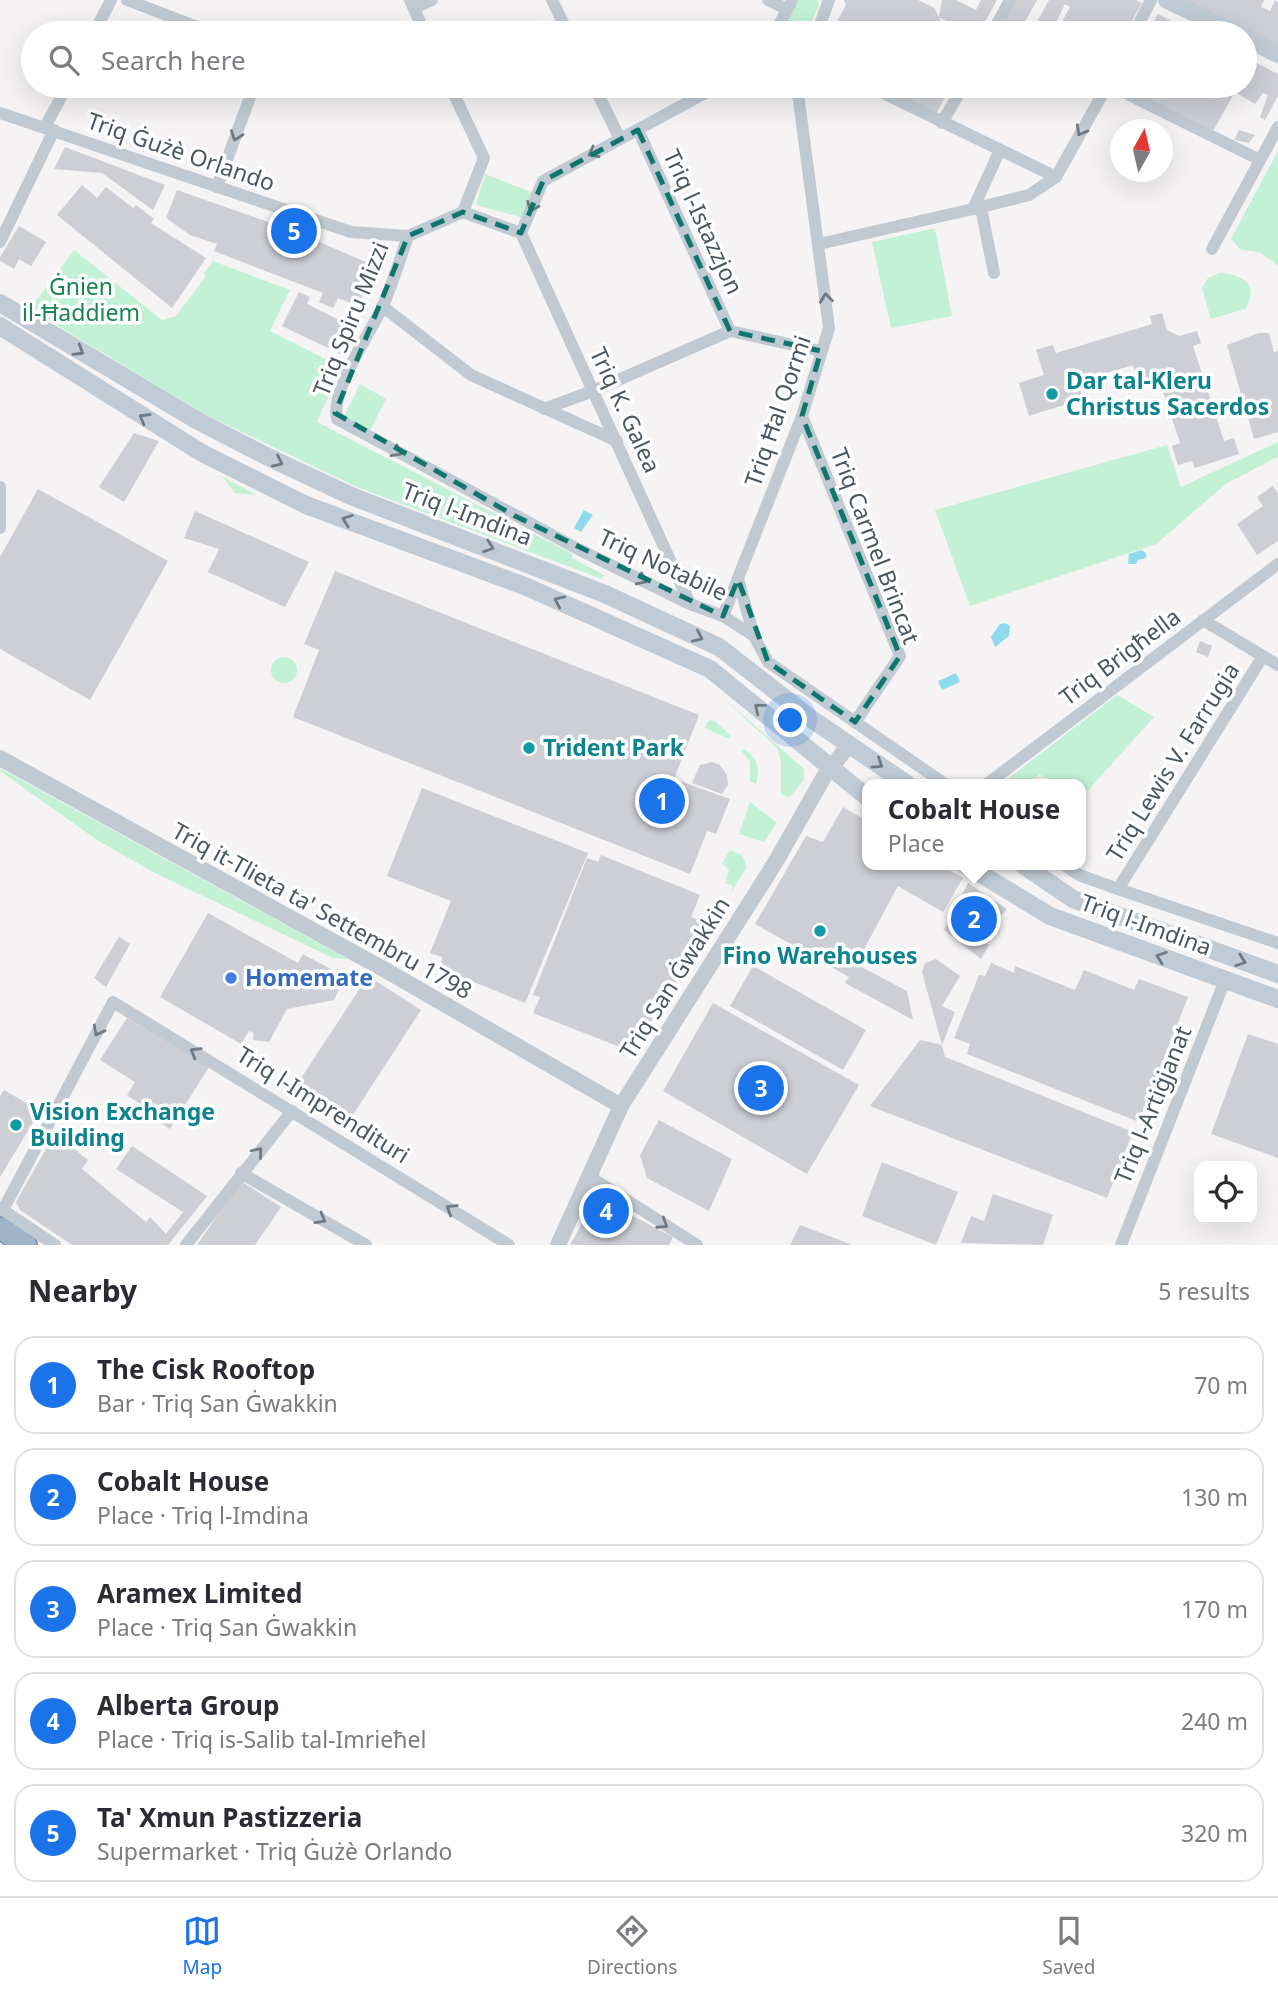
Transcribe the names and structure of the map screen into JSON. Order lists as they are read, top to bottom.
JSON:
{
  "streets": {
    "main road": ["Triq l-Imdina"],
    "street": [
      "Triq Ġużè Orlando",
      "Triq l-Istazzjon",
      "Triq Spiru Mizzi",
      "Triq K. Galea",
      "Triq Ħal Qormi",
      "Triq Carmel Brincat",
      "Triq Notabile",
      "Triq Brigħella",
      "Triq Lewis V. Farrugia",
      "Triq it-Tlieta ta' Settembru 1798",
      "Triq San Ġwakkin",
      "Triq l-Imprendituri",
      "Triq l-Artiġjanat"
    ]
  },
  "crossings": [
    ["Triq Ġużè Orlando", "Triq Spiru Mizzi"],
    ["Triq Spiru Mizzi", "Triq Notabile"],
    ["Triq K. Galea", "Triq Notabile"],
    ["Triq Ħal Qormi", "Triq Carmel Brincat"],
    ["Triq Ħal Qormi", "Triq Notabile"],
    ["Triq l-Imdina", "Triq San Ġwakkin"],
    ["Triq l-Imdina", "Triq l-Artiġjanat"],
    ["Triq Carmel Brincat", "Triq Notabile"],
    ["Triq it-Tlieta ta' Settembru 1798", "Triq San Ġwakkin"]
  ],
  "parks": ["Ġnien il-Ħaddiem"],
  "places": [
    "Dar tal-Kleru Christus Sacerdos",
    "Trident Park",
    "Fino Warehouses",
    "Homemate",
    "Vision Exchange Building"
  ],
  "north": "top",
  "page": {
    "search": "Search here",
    "pins": [
      "5",
      "1",
      "2",
      "3",
      "4"
    ],
    "popup": ["Cobalt House", "Place"],
    "heading": ["Nearby", "5 results"],
    "list": [
      {
        "mark": "1",
        "name": "The Cisk Rooftop",
        "note": "Bar · Triq San Ġwakkin",
        "value": "70 m"
      },
      {
        "mark": "2",
        "name": "Cobalt House",
        "note": "Place · Triq l-Imdina",
        "value": "130 m"
      },
      {
        "mark": "3",
        "name": "Aramex Limited",
        "note": "Place · Triq San Ġwakkin",
        "value": "170 m"
      },
      {
        "mark": "4",
        "name": "Alberta Group",
        "note": "Place · Triq is-Salib tal-Imrieħel",
        "value": "240 m"
      },
      {
        "mark": "5",
        "name": "Ta' Xmun Pastizzeria",
        "note": "Supermarket · Triq Ġużè Orlando",
        "value": "320 m"
      }
    ],
    "nav": ["Map", "Directions", "Saved"]
  }
}
